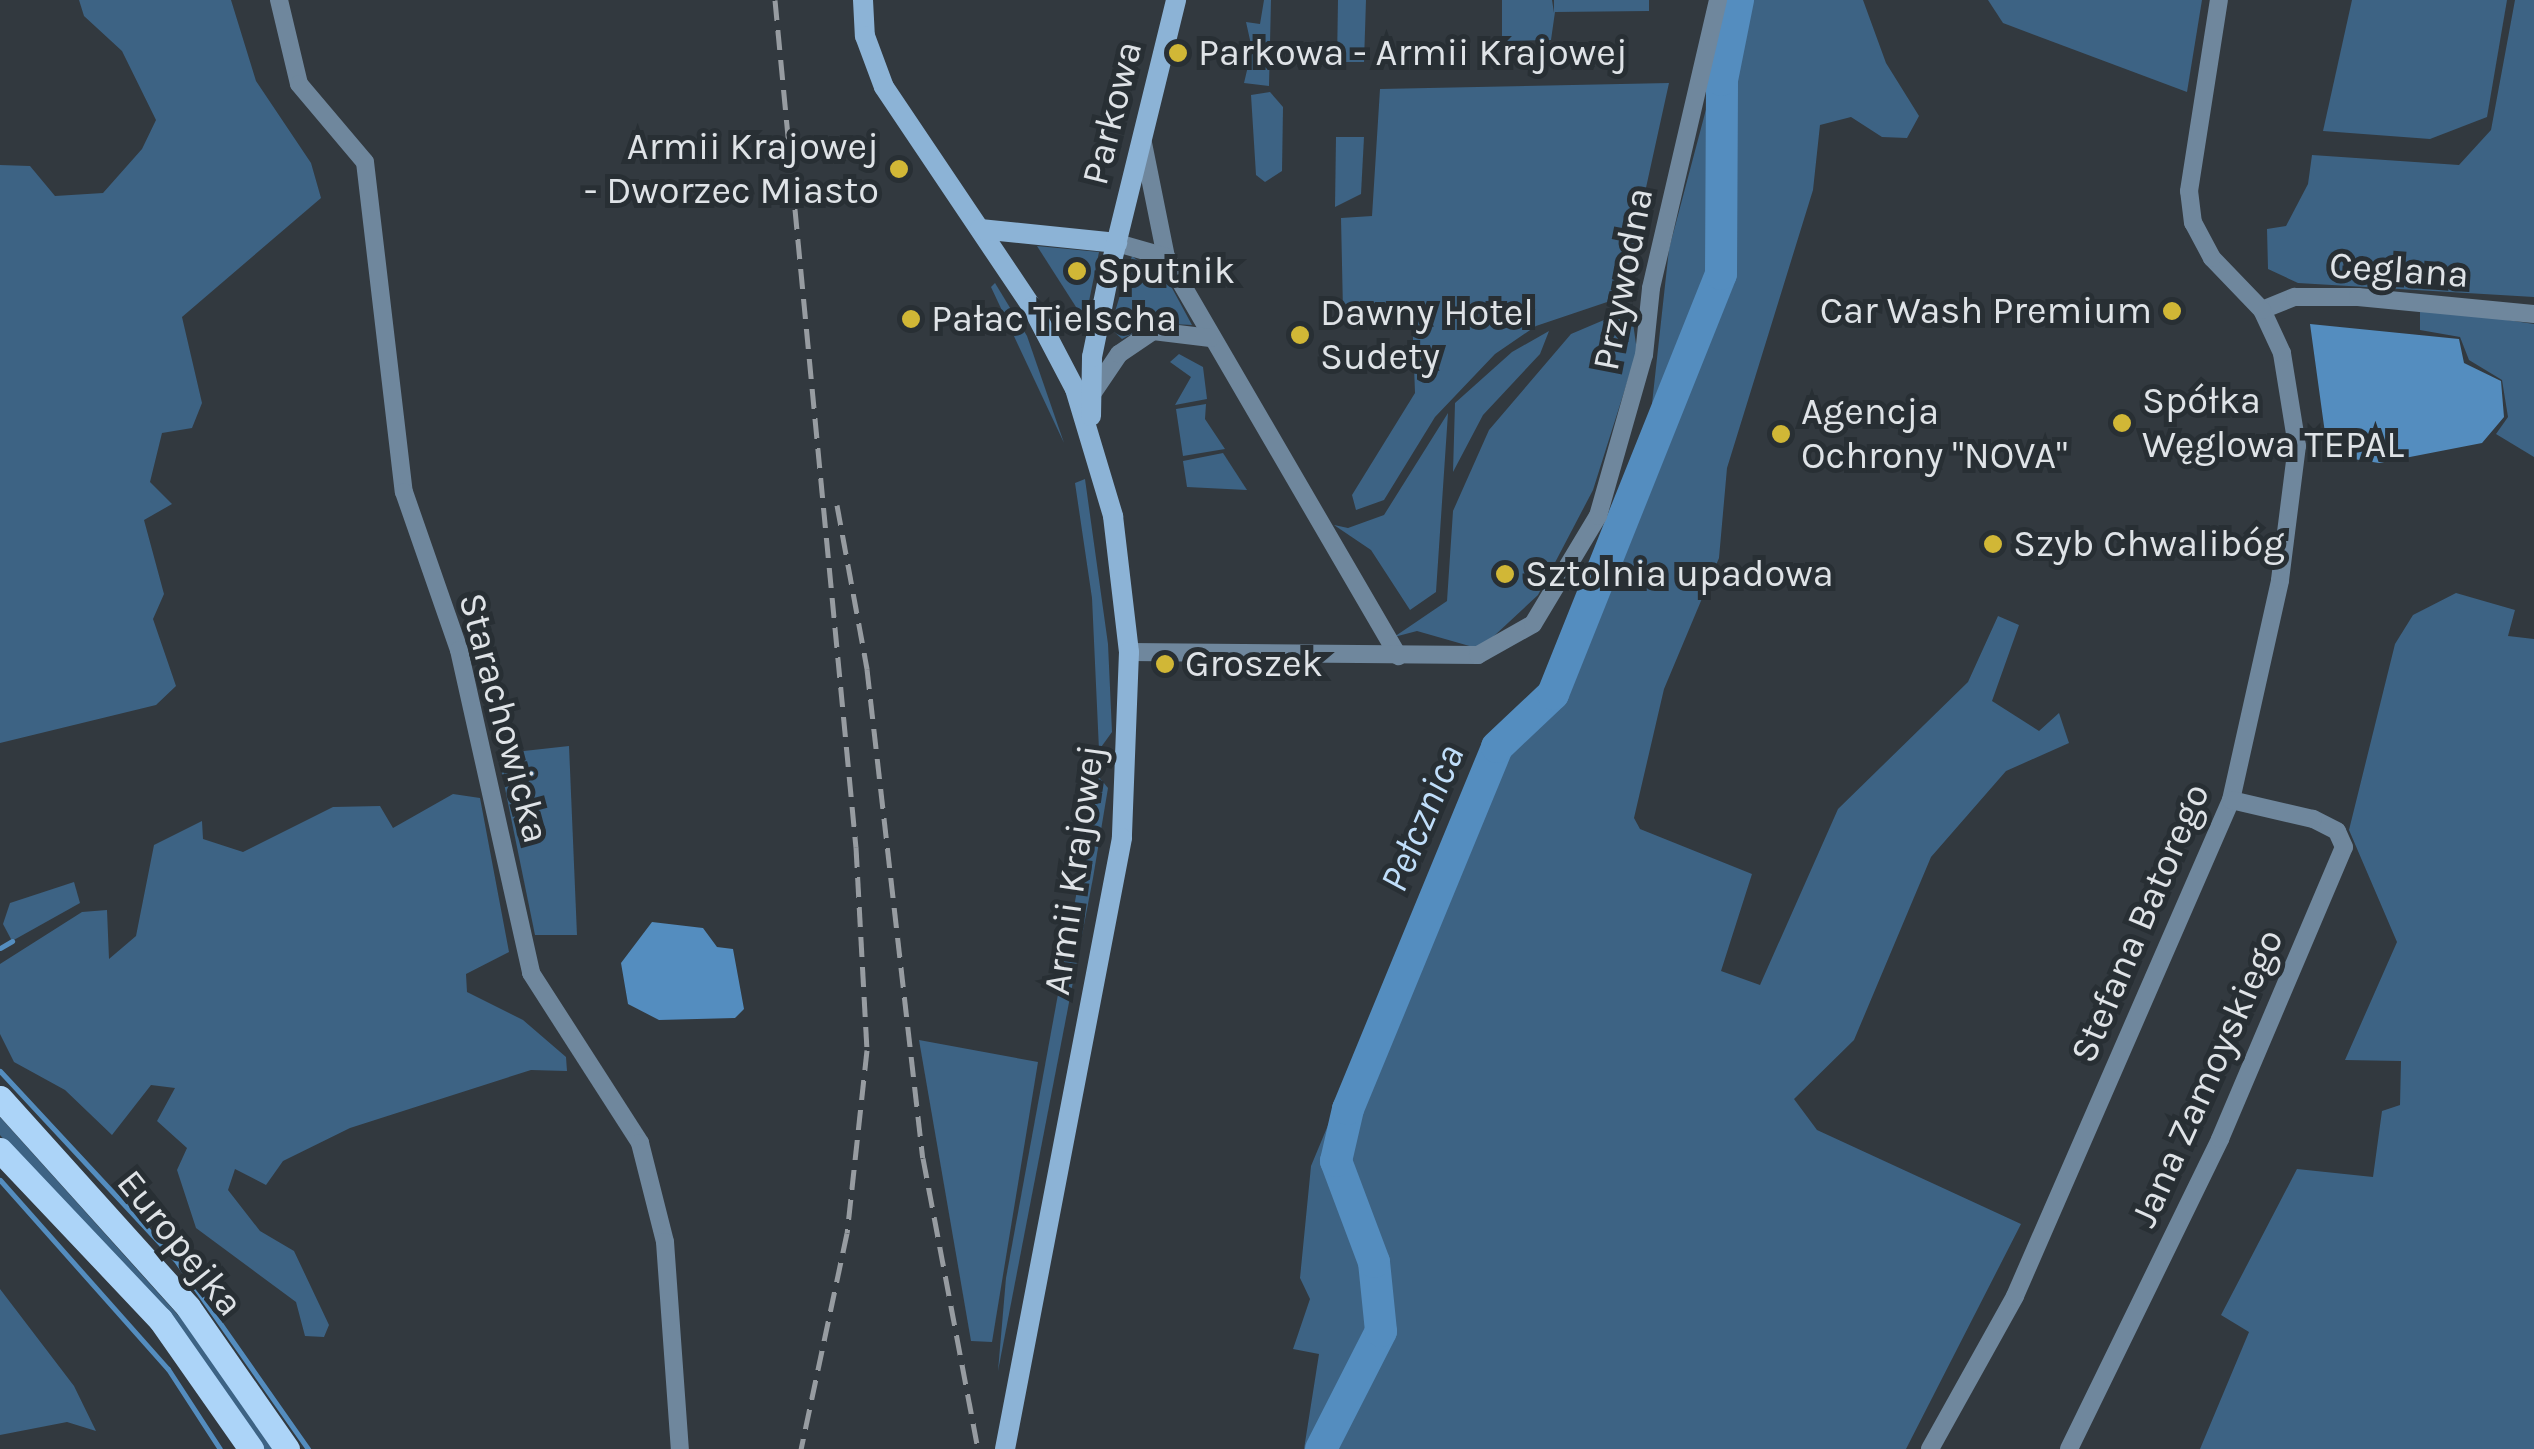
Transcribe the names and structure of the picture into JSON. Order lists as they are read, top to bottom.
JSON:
{
  "streets": {
    "main road": ["Parkowa", "Armii Krajowej", "Europejka"],
    "street": [
      "Ceglana",
      "Przywodna",
      "Starachowicka",
      "Stefana Batorego",
      "Jana Zamoyskiego"
    ]
  },
  "crossings": [
    ["Parkowa", "Armii Krajowej"],
    ["Ceglana", "Stefana Batorego"],
    ["Przywodna", "Armii Krajowej"],
    ["Stefana Batorego", "Jana Zamoyskiego"]
  ],
  "water": ["Pełcznica"],
  "places": [
    "Parkowa - Armii Krajowej",
    "Armii Krajowej - Dworzec Miasto",
    "Sputnik",
    "Car Wash Premium",
    "Pałac Tielscha",
    "Dawny Hotel Sudety",
    "Spółka Węglowa TEPAL",
    "Agencja Ochrony \"NOVA\"",
    "Szyb Chwalibóg",
    "Sztolnia upadowa",
    "Groszek"
  ]
}
